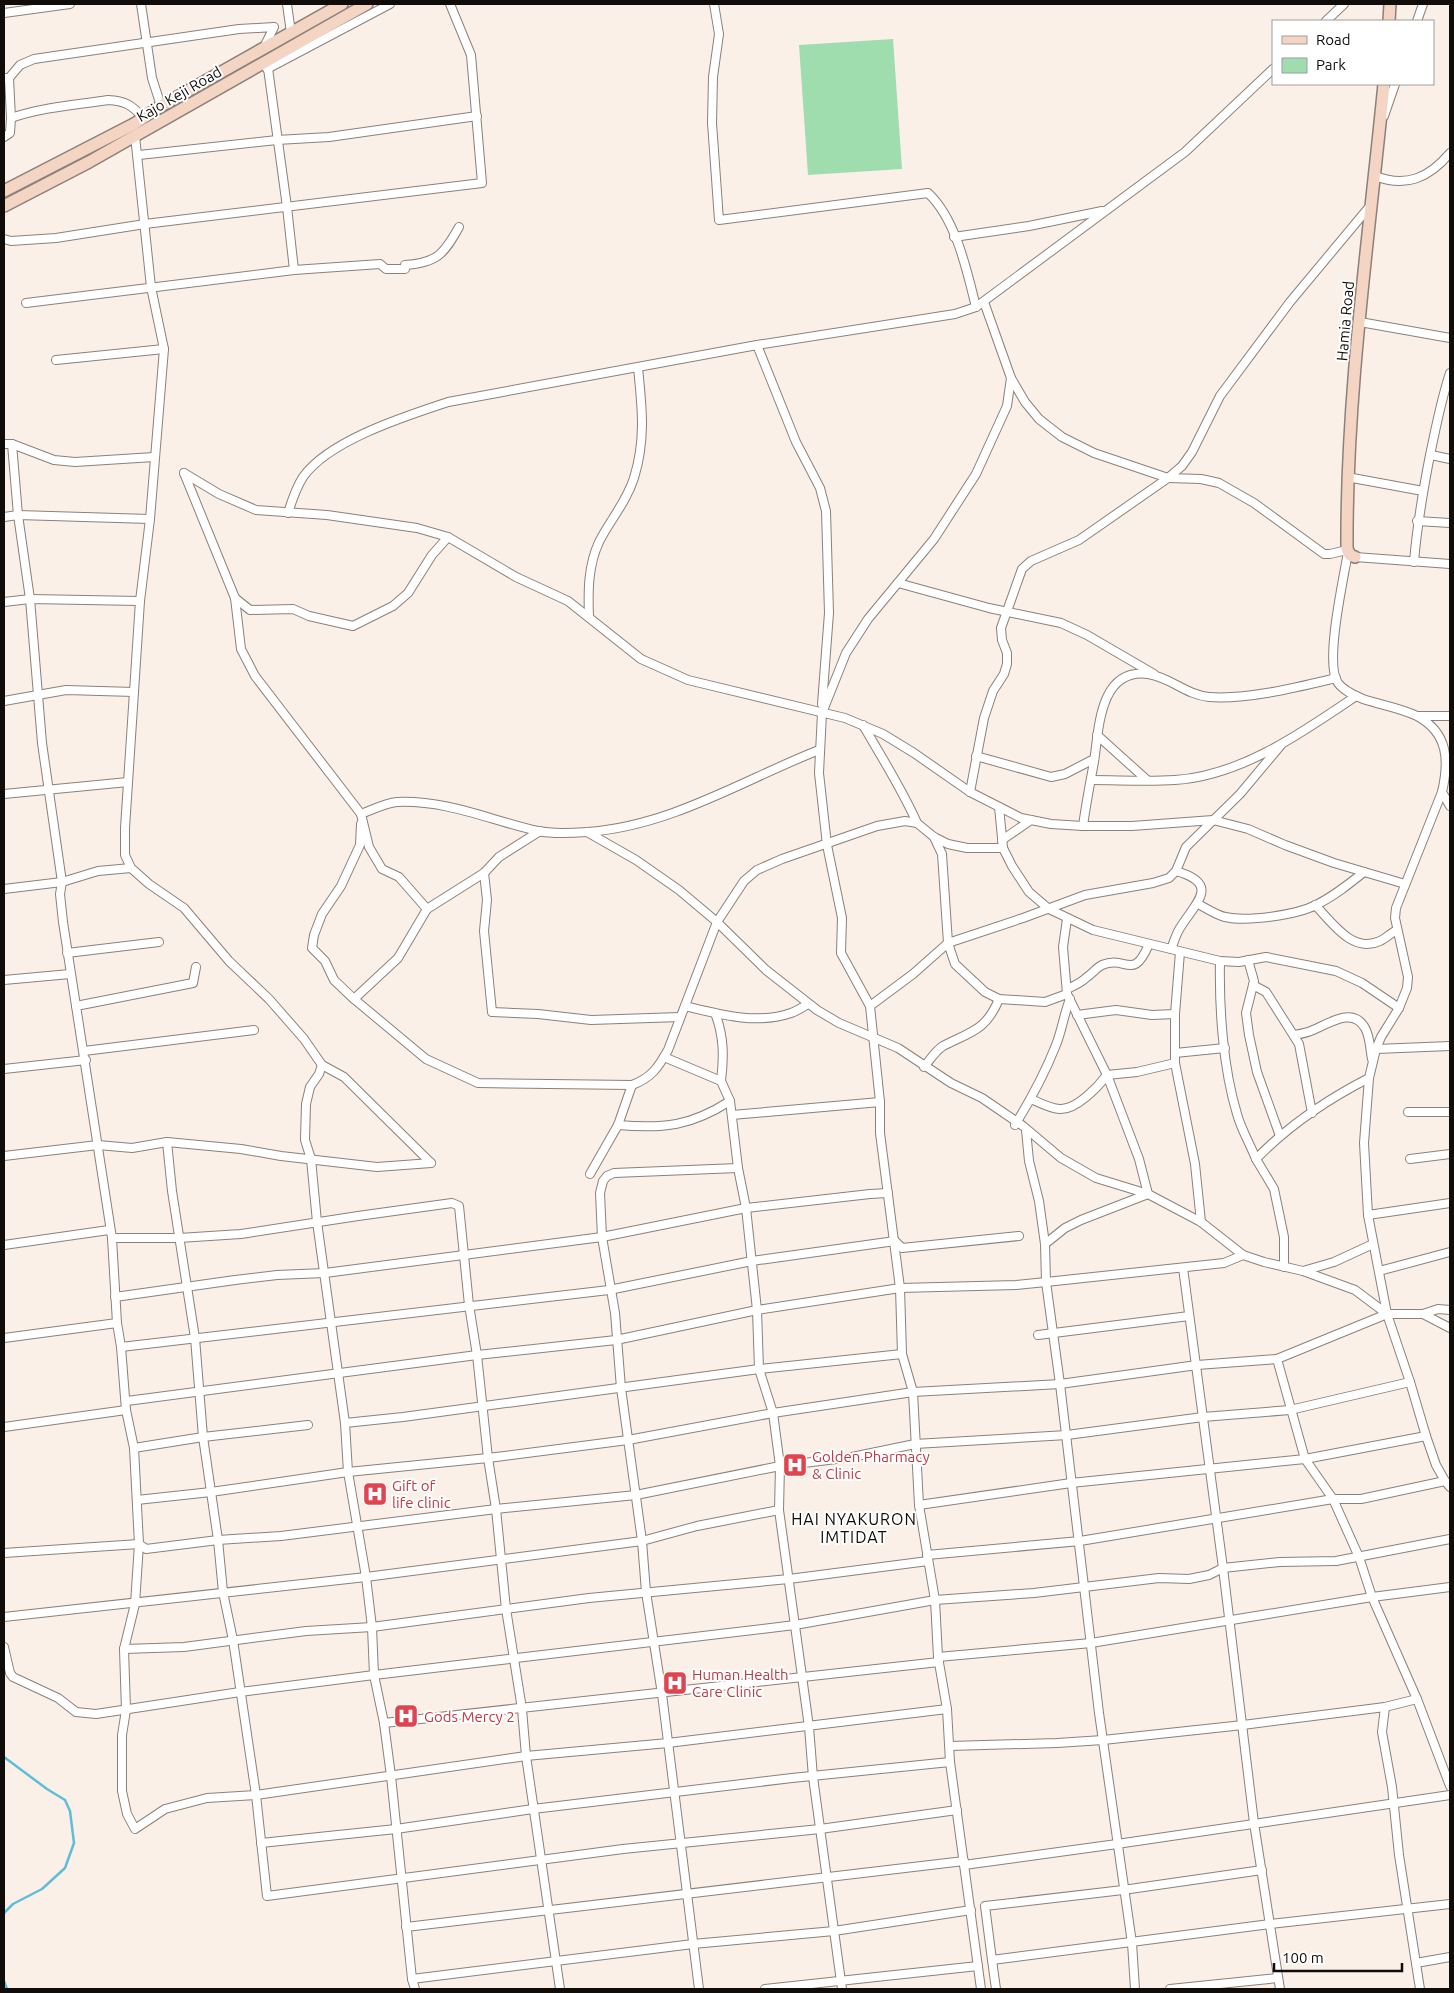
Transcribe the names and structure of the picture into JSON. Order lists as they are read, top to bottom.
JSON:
{
  "streets": {
    "main road": ["Kajo Keji Road", "Hamia Road"]
  },
  "districts": ["HAI NYAKURON IMTIDAT"],
  "places": {
    "hospital": [
      "Golden Pharmacy & Clinic",
      "Gift of life clinic",
      "Human Health Care Clinic",
      "Gods Mercy 2"
    ]
  },
  "legend": ["Road", "Park"],
  "scale_bar": "100 m"
}
